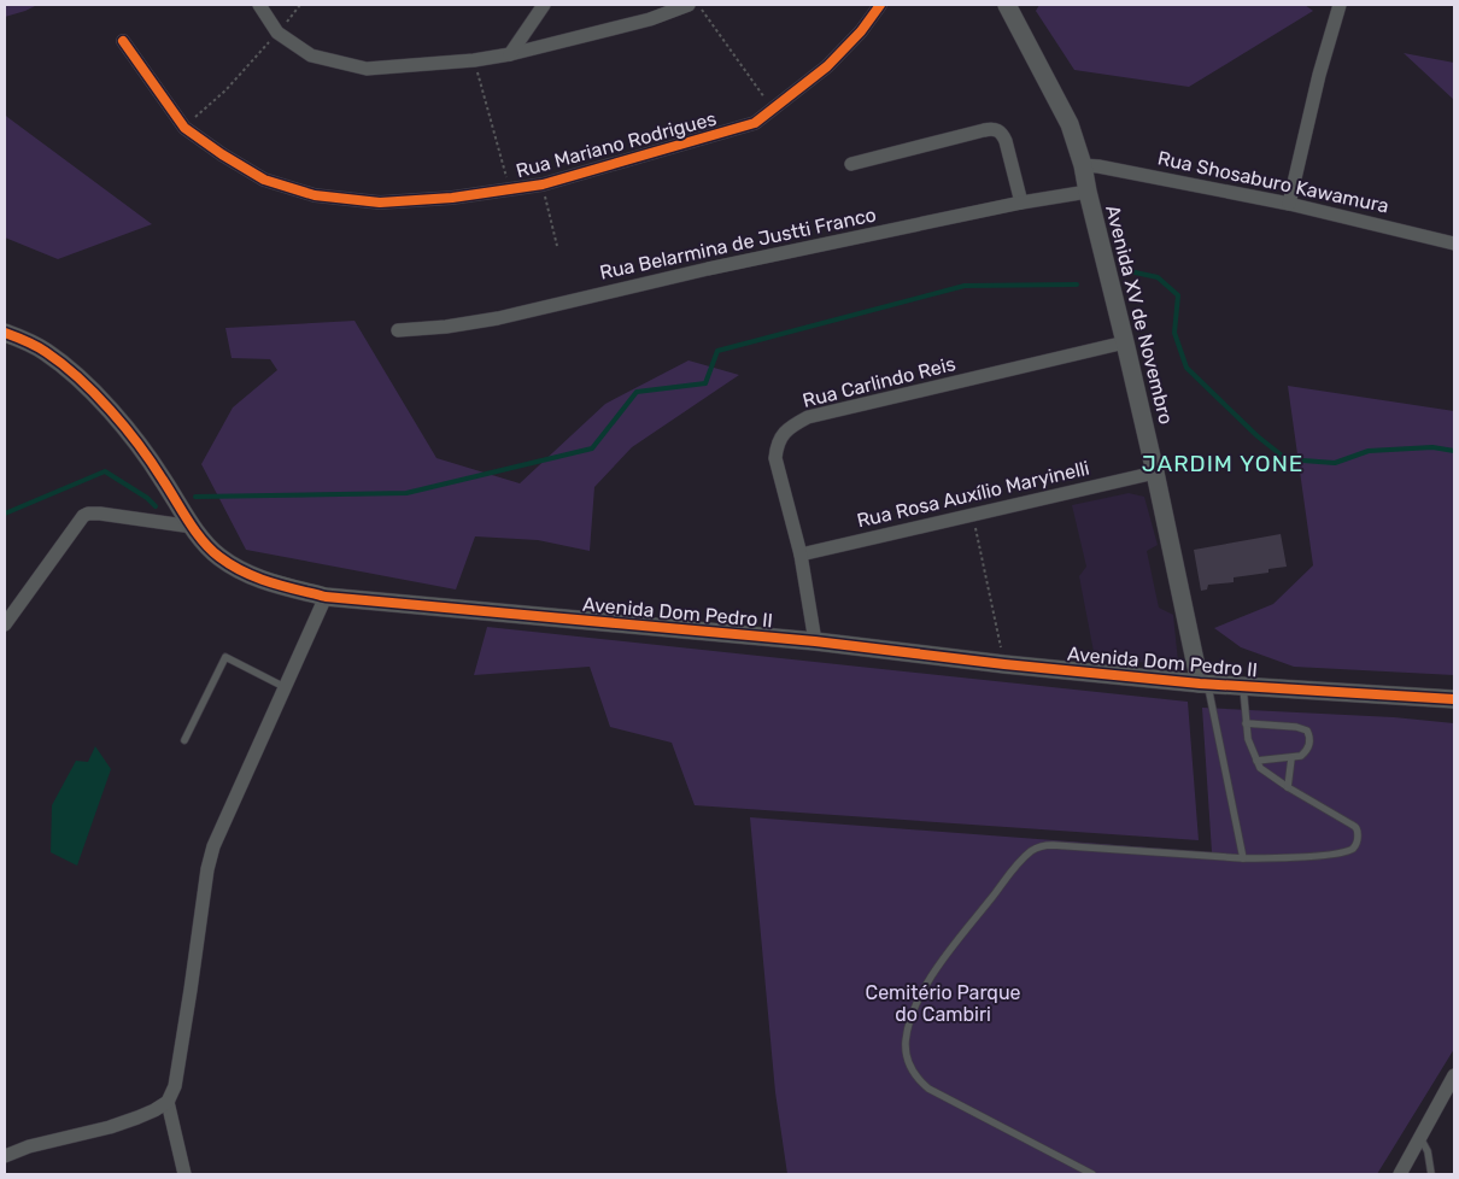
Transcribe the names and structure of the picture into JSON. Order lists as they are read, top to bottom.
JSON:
{
  "streets": {
    "street": [
      "Rua Mariano Rodrigues",
      "Rua Shosaburo Kawamura",
      "Rua Belarmina de Justti Franco",
      "Avenida XV de Novembro",
      "Rua Carlindo Reis",
      "Rua Rosa Auxílio Maryinelli",
      "Avenida Dom Pedro II"
    ]
  },
  "crossings": [
    ["Rua Shosaburo Kawamura", "Avenida XV de Novembro"],
    ["Rua Belarmina de Justti Franco", "Avenida XV de Novembro"],
    ["Avenida XV de Novembro", "Rua Carlindo Reis"],
    ["Avenida XV de Novembro", "Rua Rosa Auxílio Maryinelli"],
    ["Avenida XV de Novembro", "Avenida Dom Pedro II"],
    ["Rua Carlindo Reis", "Rua Rosa Auxílio Maryinelli"],
    ["Rua Carlindo Reis", "Avenida Dom Pedro II"]
  ],
  "districts": ["JARDIM YONE"],
  "parks": ["Cemitério Parque do Cambiri"]
}
